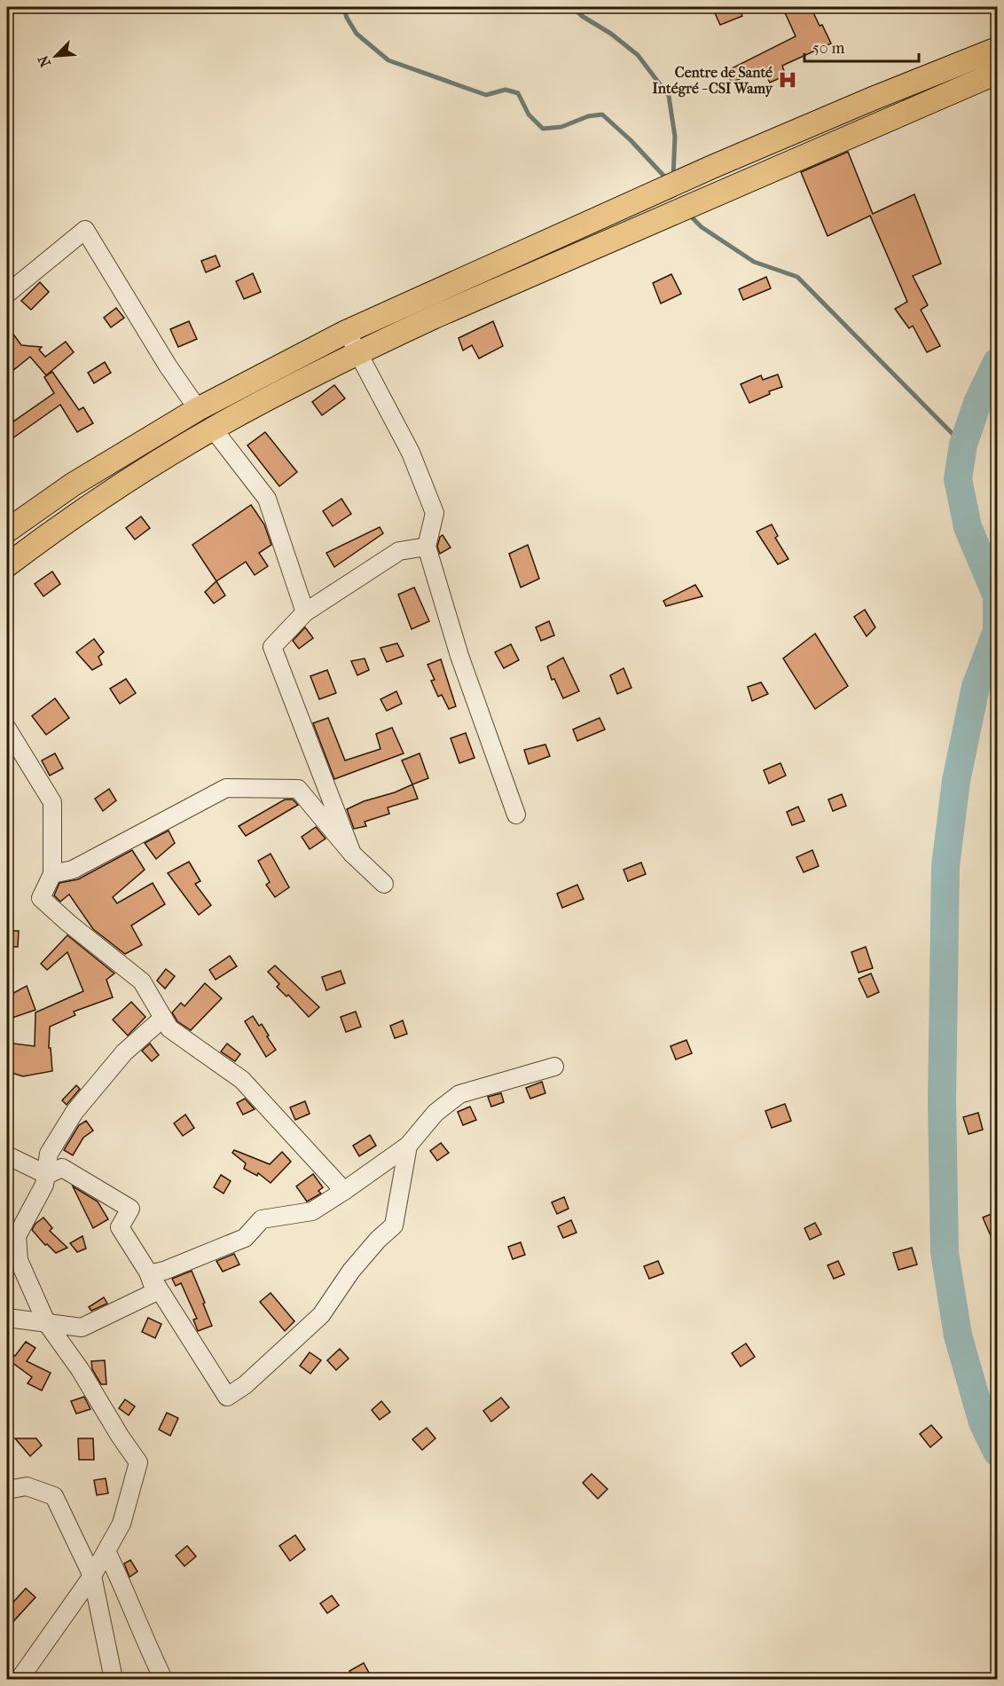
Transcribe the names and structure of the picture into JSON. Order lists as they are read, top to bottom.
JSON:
{
  "places": {
    "hospital": ["Centre de Santé Intégré - CSI Wamy"]
  },
  "scale_bar": "50 m",
  "north": "bottom left"
}
